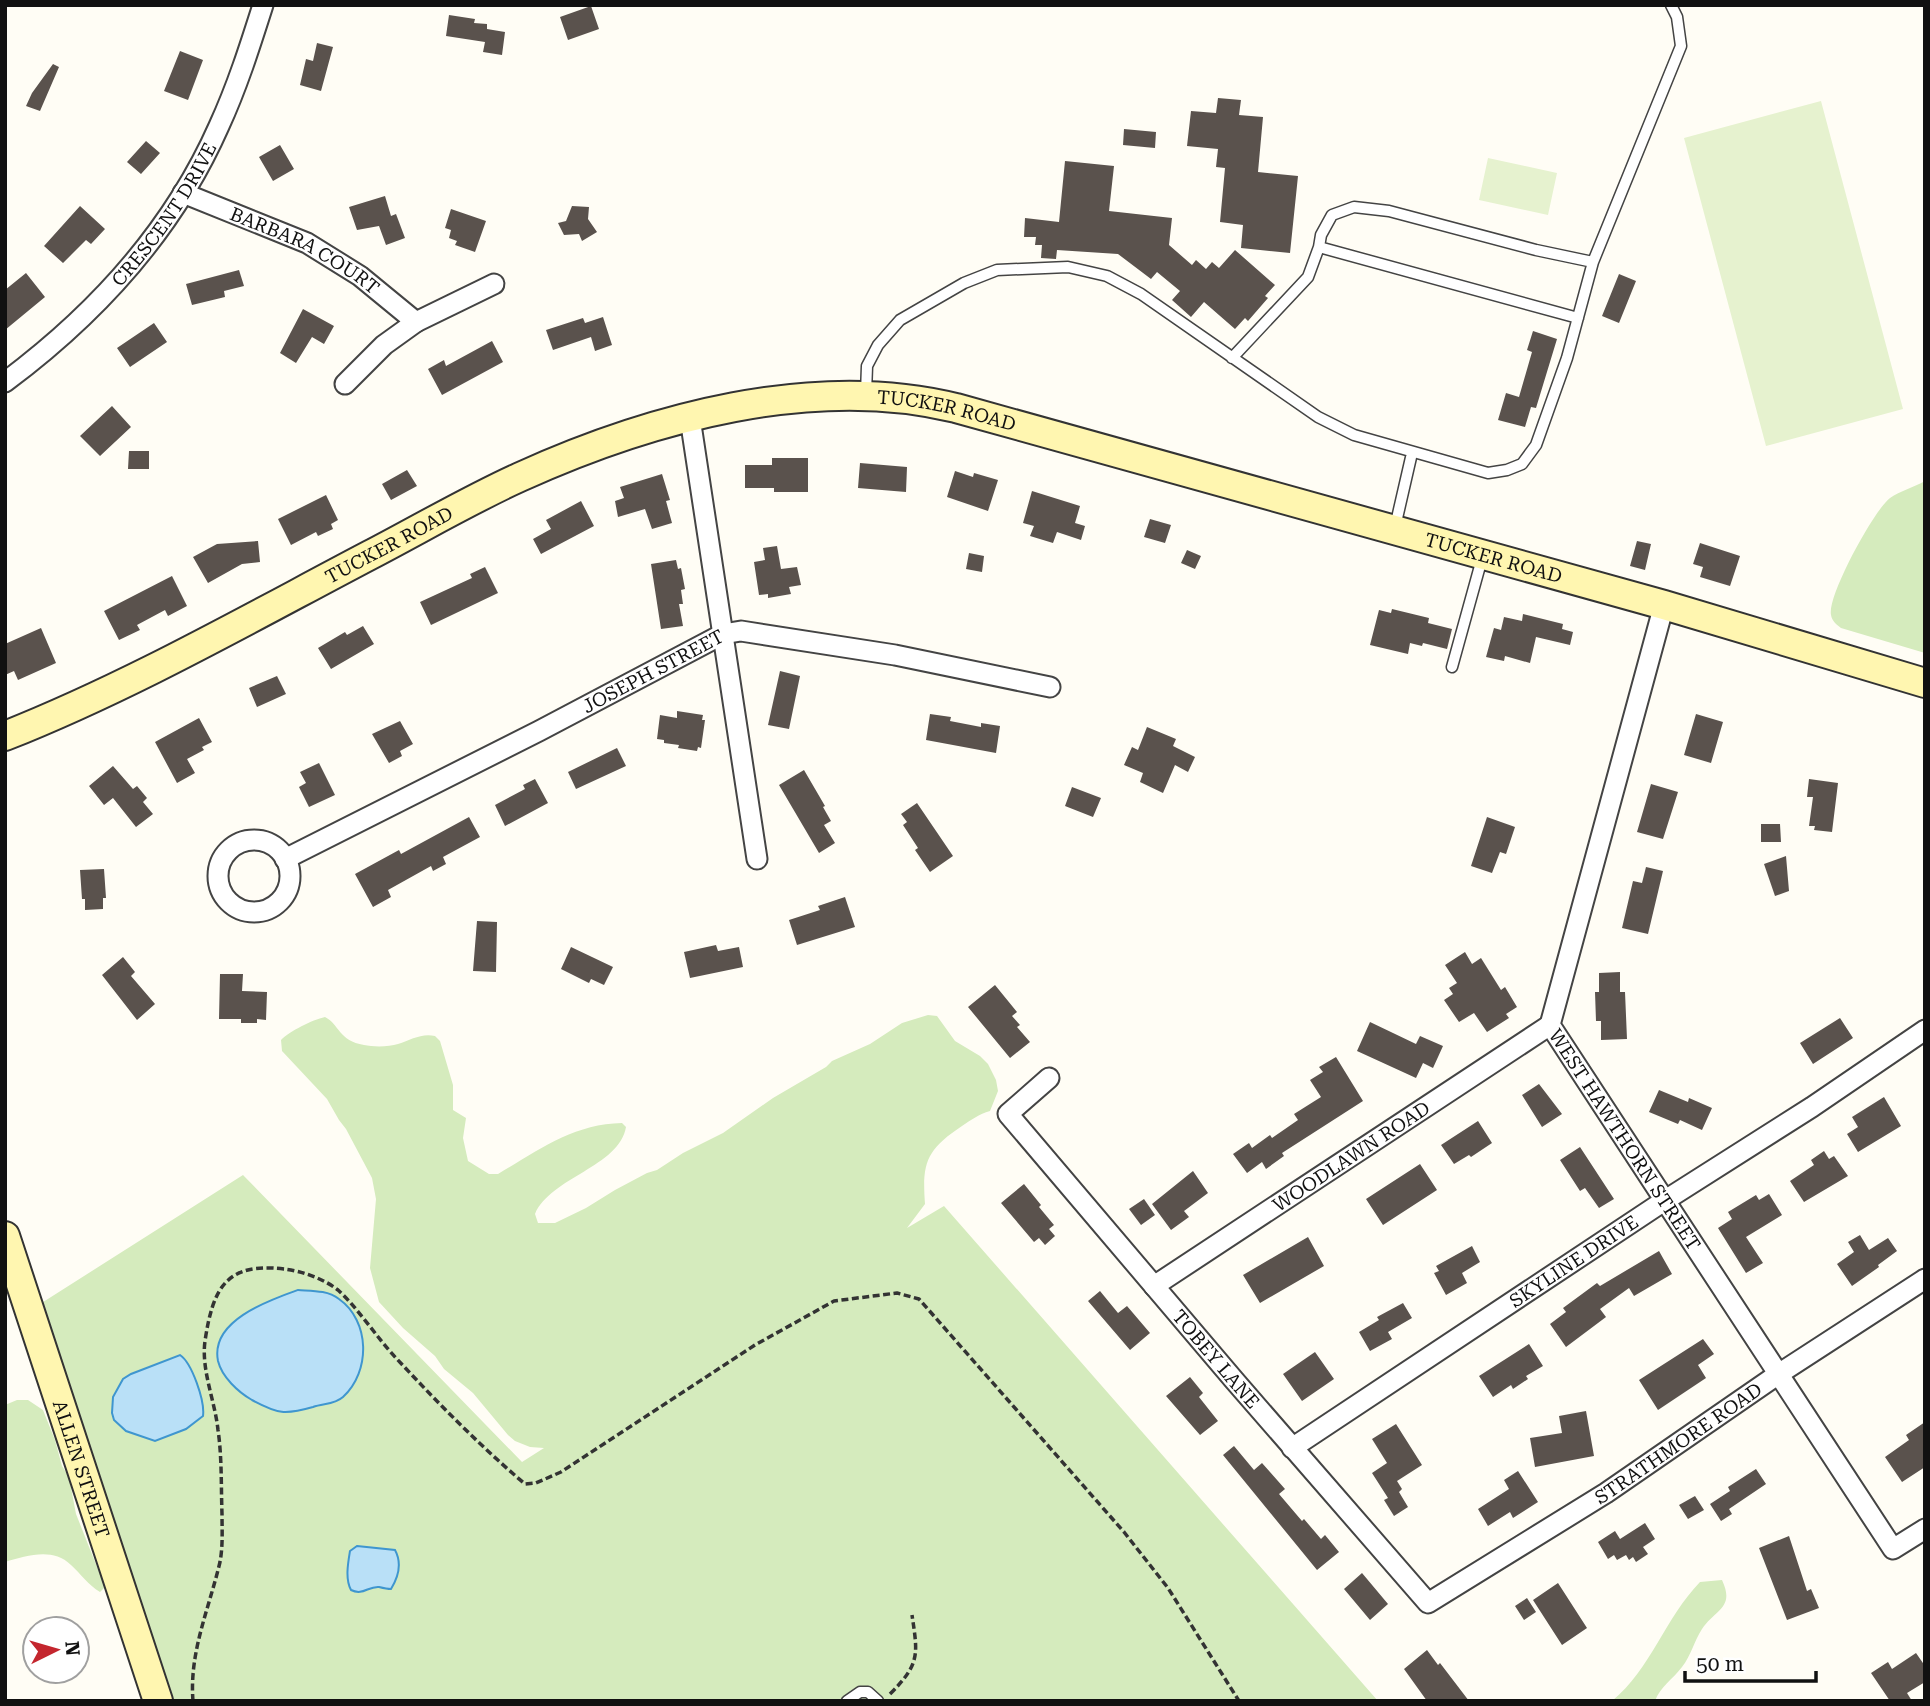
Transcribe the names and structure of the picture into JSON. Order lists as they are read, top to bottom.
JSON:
{
  "streets": {
    "main road": ["TUCKER ROAD", "ALLEN STREET"],
    "street": [
      "CRESCENT DRIVE",
      "BARBARA COURT",
      "JOSEPH STREET",
      "WEST HAWTHORN STREET",
      "WOODLAWN ROAD",
      "SKYLINE DRIVE",
      "TOBEY LANE",
      "STRATHMORE ROAD"
    ]
  },
  "crossings": [
    ["CRESCENT DRIVE", "BARBARA COURT"],
    ["TUCKER ROAD", "WEST HAWTHORN STREET"],
    ["WEST HAWTHORN STREET", "WOODLAWN ROAD"],
    ["WEST HAWTHORN STREET", "SKYLINE DRIVE"],
    ["WEST HAWTHORN STREET", "STRATHMORE ROAD"],
    ["WOODLAWN ROAD", "TOBEY LANE"],
    ["SKYLINE DRIVE", "TOBEY LANE"],
    ["TOBEY LANE", "STRATHMORE ROAD"]
  ],
  "scale_bar": "50 m",
  "north": "right"
}
